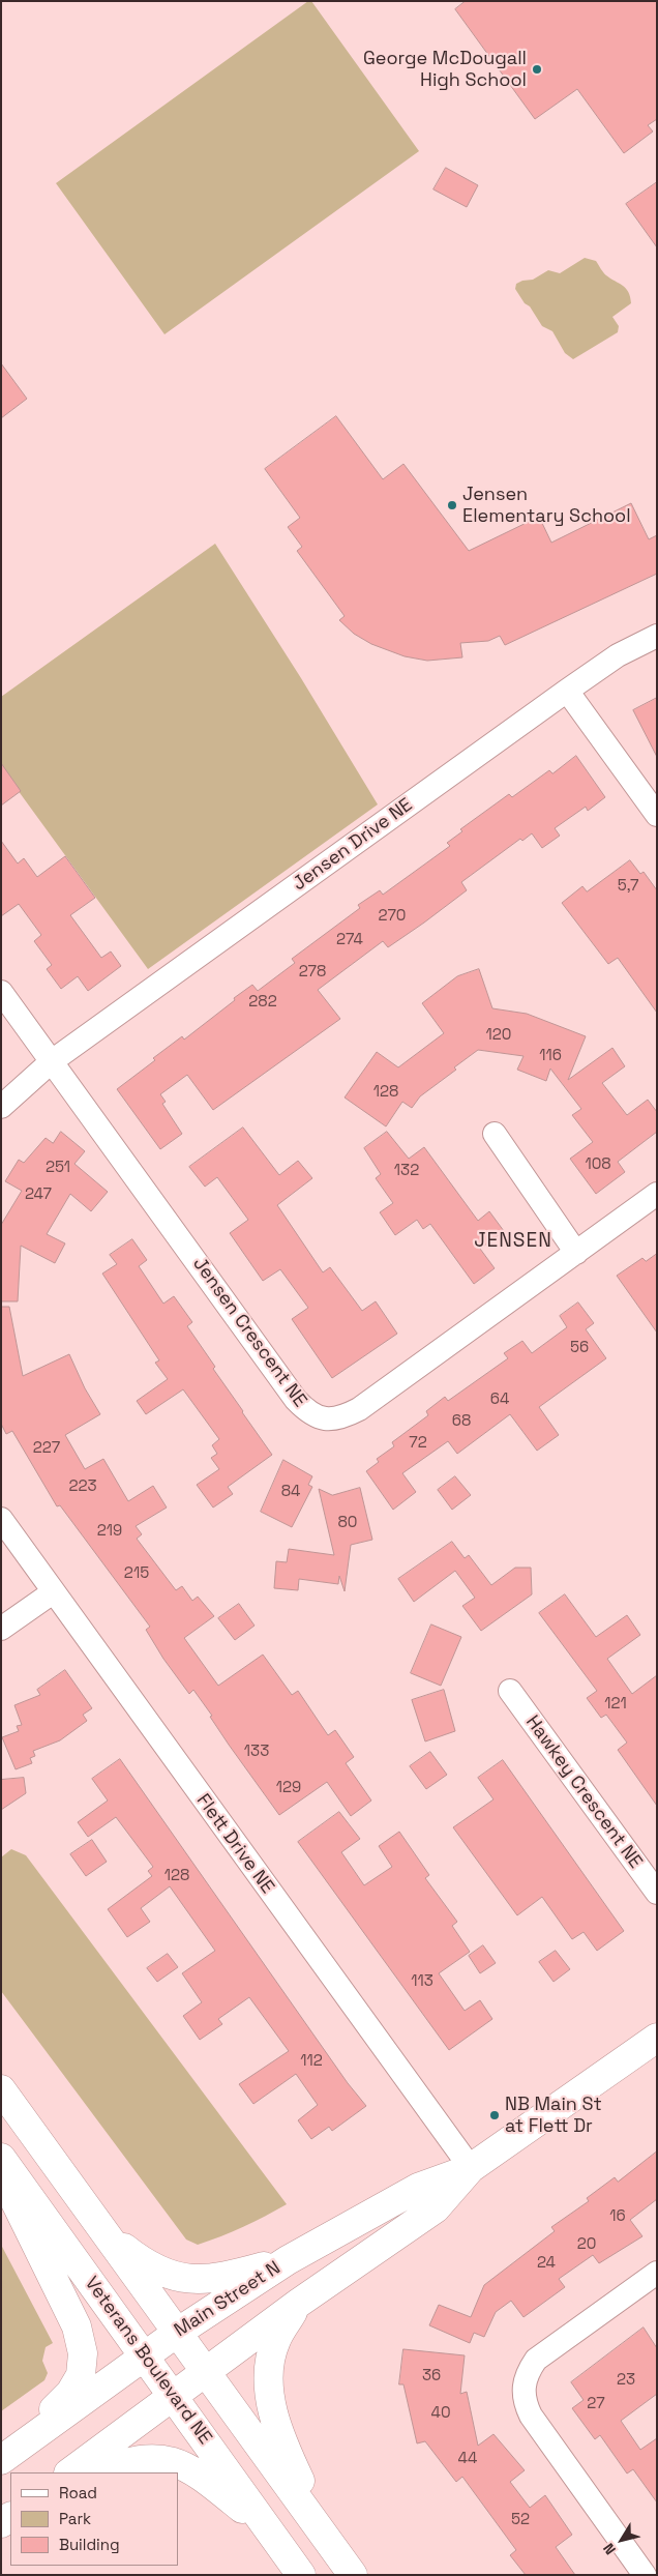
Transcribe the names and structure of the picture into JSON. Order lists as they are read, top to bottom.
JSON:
{
  "streets": {
    "main road": ["Main Street N", "Veterans Boulevard NE"],
    "street": [
      "Jensen Drive NE",
      "Jensen Crescent NE",
      "Hawkey Crescent NE",
      "Flett Drive NE"
    ]
  },
  "crossings": [
    ["Jensen Drive NE", "Jensen Crescent NE"],
    ["Flett Drive NE", "Main Street N"],
    ["Main Street N", "Veterans Boulevard NE"]
  ],
  "districts": ["JENSEN"],
  "places": ["George McDougall High School", "Jensen Elementary School", "NB Main St at Flett Dr"],
  "house_numbers": [
    "5,7",
    "270",
    "274",
    "278",
    "282",
    "120",
    "116",
    "128",
    "108",
    "251",
    "132",
    "247",
    "56",
    "64",
    "68",
    "72",
    "227",
    "223",
    "84",
    "80",
    "219",
    "215",
    "121",
    "133",
    "129",
    "128",
    "113",
    "112",
    "16",
    "20",
    "24",
    "36",
    "23",
    "27",
    "40",
    "44",
    "52"
  ],
  "legend": ["Road", "Park", "Building"],
  "north": "bottom left"
}
